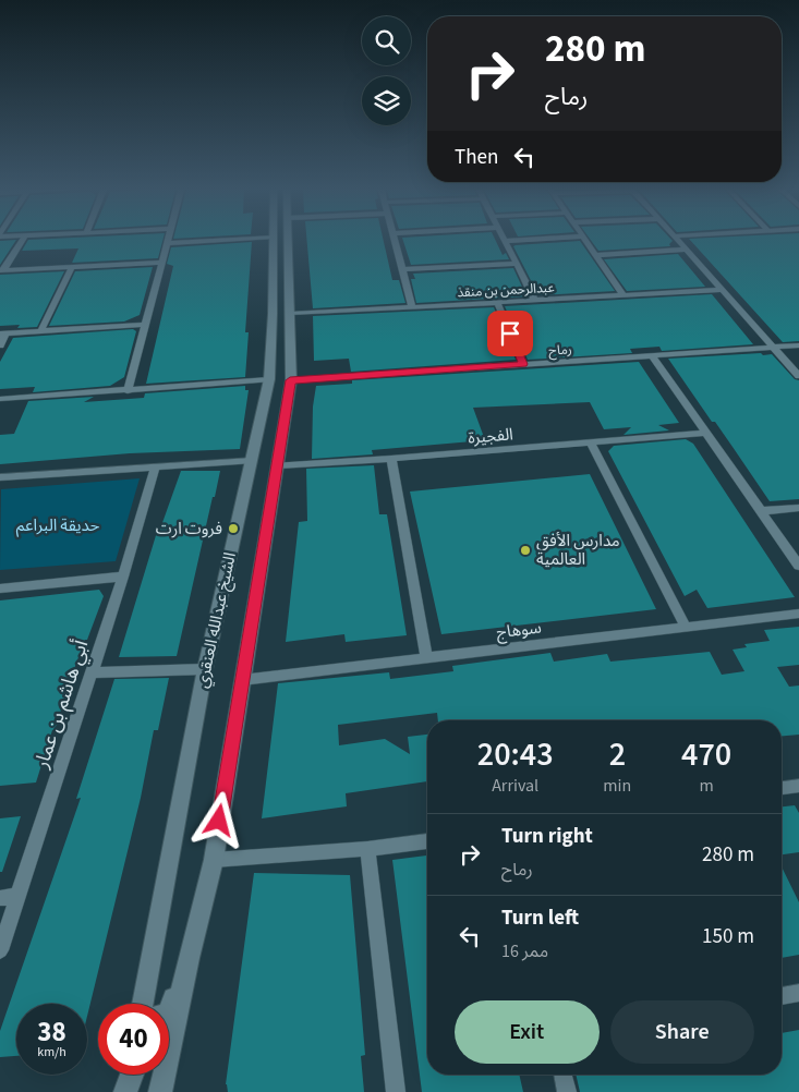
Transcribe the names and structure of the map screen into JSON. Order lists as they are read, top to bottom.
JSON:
{
  "streets": {
    "street": [
      "عبدالرحمن بن منقذ",
      "رماح",
      "الفجيرة",
      "الشيخ عبدالله العنقري",
      "سوهاج",
      "أبي هاشم بن عمار"
    ]
  },
  "crossings": [
    ["عبدالرحمن بن منقذ", "الشيخ عبدالله العنقري"],
    ["رماح", "الشيخ عبدالله العنقري"],
    ["الفجيرة", "الشيخ عبدالله العنقري"],
    ["الشيخ عبدالله العنقري", "سوهاج"]
  ],
  "parks": ["حديقة البراعم"],
  "places": ["فروت ارت", "مدارس الأفق العالمية"],
  "page": {
    "turn": ["280 m", "رماح"],
    "then": "Then",
    "eta": [
      "20:43",
      "Arrival",
      "2",
      "min",
      "470",
      "m"
    ],
    "list": [
      {
        "name": "Turn right",
        "note": "رماح",
        "value": "280 m"
      },
      {
        "name": "Turn left",
        "note": "ممر 16",
        "value": "150 m"
      }
    ],
    "buttons": ["Exit", "Share"],
    "speed": "38 km/h",
    "limit": "40"
  }
}
